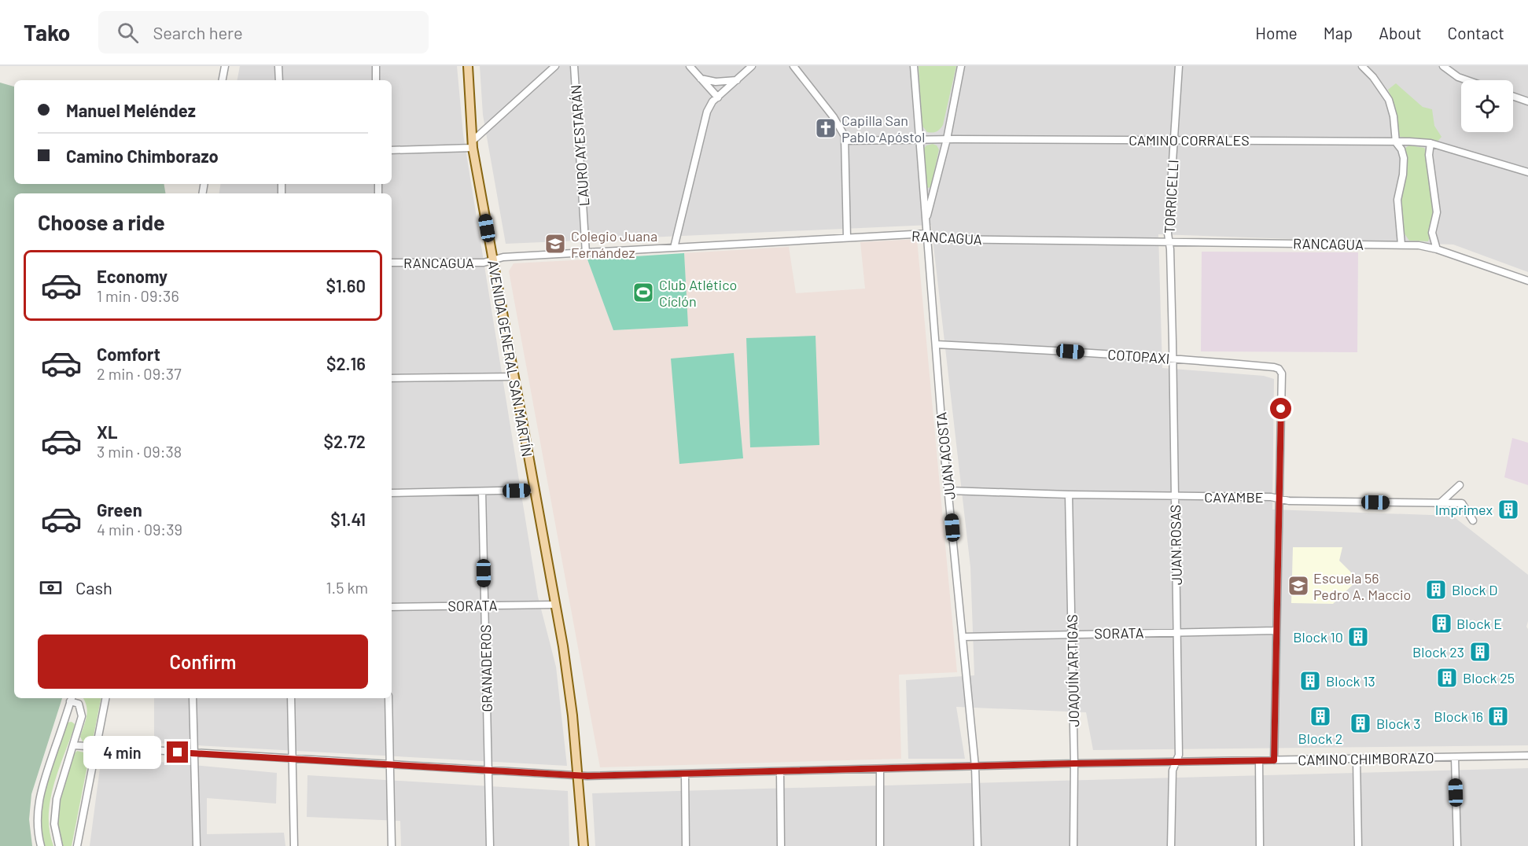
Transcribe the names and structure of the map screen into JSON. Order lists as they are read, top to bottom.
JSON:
{
  "streets": {
    "main road": ["AVENIDA GENERAL SAN MARTÍN"],
    "street": [
      "CAMINO CORRALES",
      "LAURO AYESTARÁN",
      "TORRICELLI",
      "RANCAGUA",
      "COTOPAXI",
      "JUAN ACOSTA",
      "CAYAMBE",
      "JUAN ROSAS",
      "SORATA",
      "GRANADEROS",
      "JOAQUÍN ARTIGAS",
      "CAMINO CHIMBORAZO"
    ]
  },
  "crossings": [
    ["CAMINO CORRALES", "TORRICELLI"],
    ["CAMINO CORRALES", "JUAN ACOSTA"],
    ["LAURO AYESTARÁN", "RANCAGUA"],
    ["TORRICELLI", "RANCAGUA"],
    ["TORRICELLI", "JUAN ROSAS"],
    ["RANCAGUA", "AVENIDA GENERAL SAN MARTÍN"],
    ["RANCAGUA", "JUAN ACOSTA"],
    ["RANCAGUA", "JUAN ROSAS"],
    ["COTOPAXI", "JUAN ACOSTA"],
    ["COTOPAXI", "CAYAMBE"],
    ["COTOPAXI", "JUAN ROSAS"],
    ["AVENIDA GENERAL SAN MARTÍN", "SORATA"],
    ["AVENIDA GENERAL SAN MARTÍN", "CAMINO CHIMBORAZO"],
    ["JUAN ACOSTA", "CAYAMBE"],
    ["JUAN ACOSTA", "SORATA"],
    ["JUAN ACOSTA", "CAMINO CHIMBORAZO"],
    ["CAYAMBE", "JUAN ROSAS"],
    ["CAYAMBE", "JOAQUÍN ARTIGAS"],
    ["JUAN ROSAS", "SORATA"],
    ["JUAN ROSAS", "CAMINO CHIMBORAZO"],
    ["SORATA", "GRANADEROS"],
    ["SORATA", "JOAQUÍN ARTIGAS"],
    ["GRANADEROS", "CAMINO CHIMBORAZO"],
    ["JOAQUÍN ARTIGAS", "CAMINO CHIMBORAZO"]
  ],
  "places": {
    "church": ["Capilla San Pablo Apóstol"],
    "school or university": ["Colegio Juana Fernández", "Escuela 56 Pedro A. Maccio"],
    "sports": ["Club Atlético Cíclón"],
    "building": [
      "Imprimex",
      "Block D",
      "Block E",
      "Block 10",
      "Block 23",
      "Block 25",
      "Block 13",
      "Block 2",
      "Block 16",
      "Block 3"
    ]
  },
  "page": {
    "header": "Tako",
    "search": "Search here",
    "nav": [
      "Home",
      "Map",
      "About",
      "Contact"
    ],
    "banner": ["Manuel Meléndez", "Camino Chimborazo"],
    "heading": "Choose a ride",
    "list": [
      {
        "name": "Economy",
        "note": "1 min · 09:36",
        "value": "$1.60"
      },
      {
        "name": "Comfort",
        "note": "2 min · 09:37",
        "value": "$2.16"
      },
      {
        "name": "XL",
        "note": "3 min · 09:38",
        "value": "$2.72"
      },
      {
        "name": "Green",
        "note": "4 min · 09:39",
        "value": "$1.41"
      }
    ],
    "pay": ["Cash", "1.5 km"],
    "buttons": "Confirm",
    "bubble": "4 min"
  }
}
